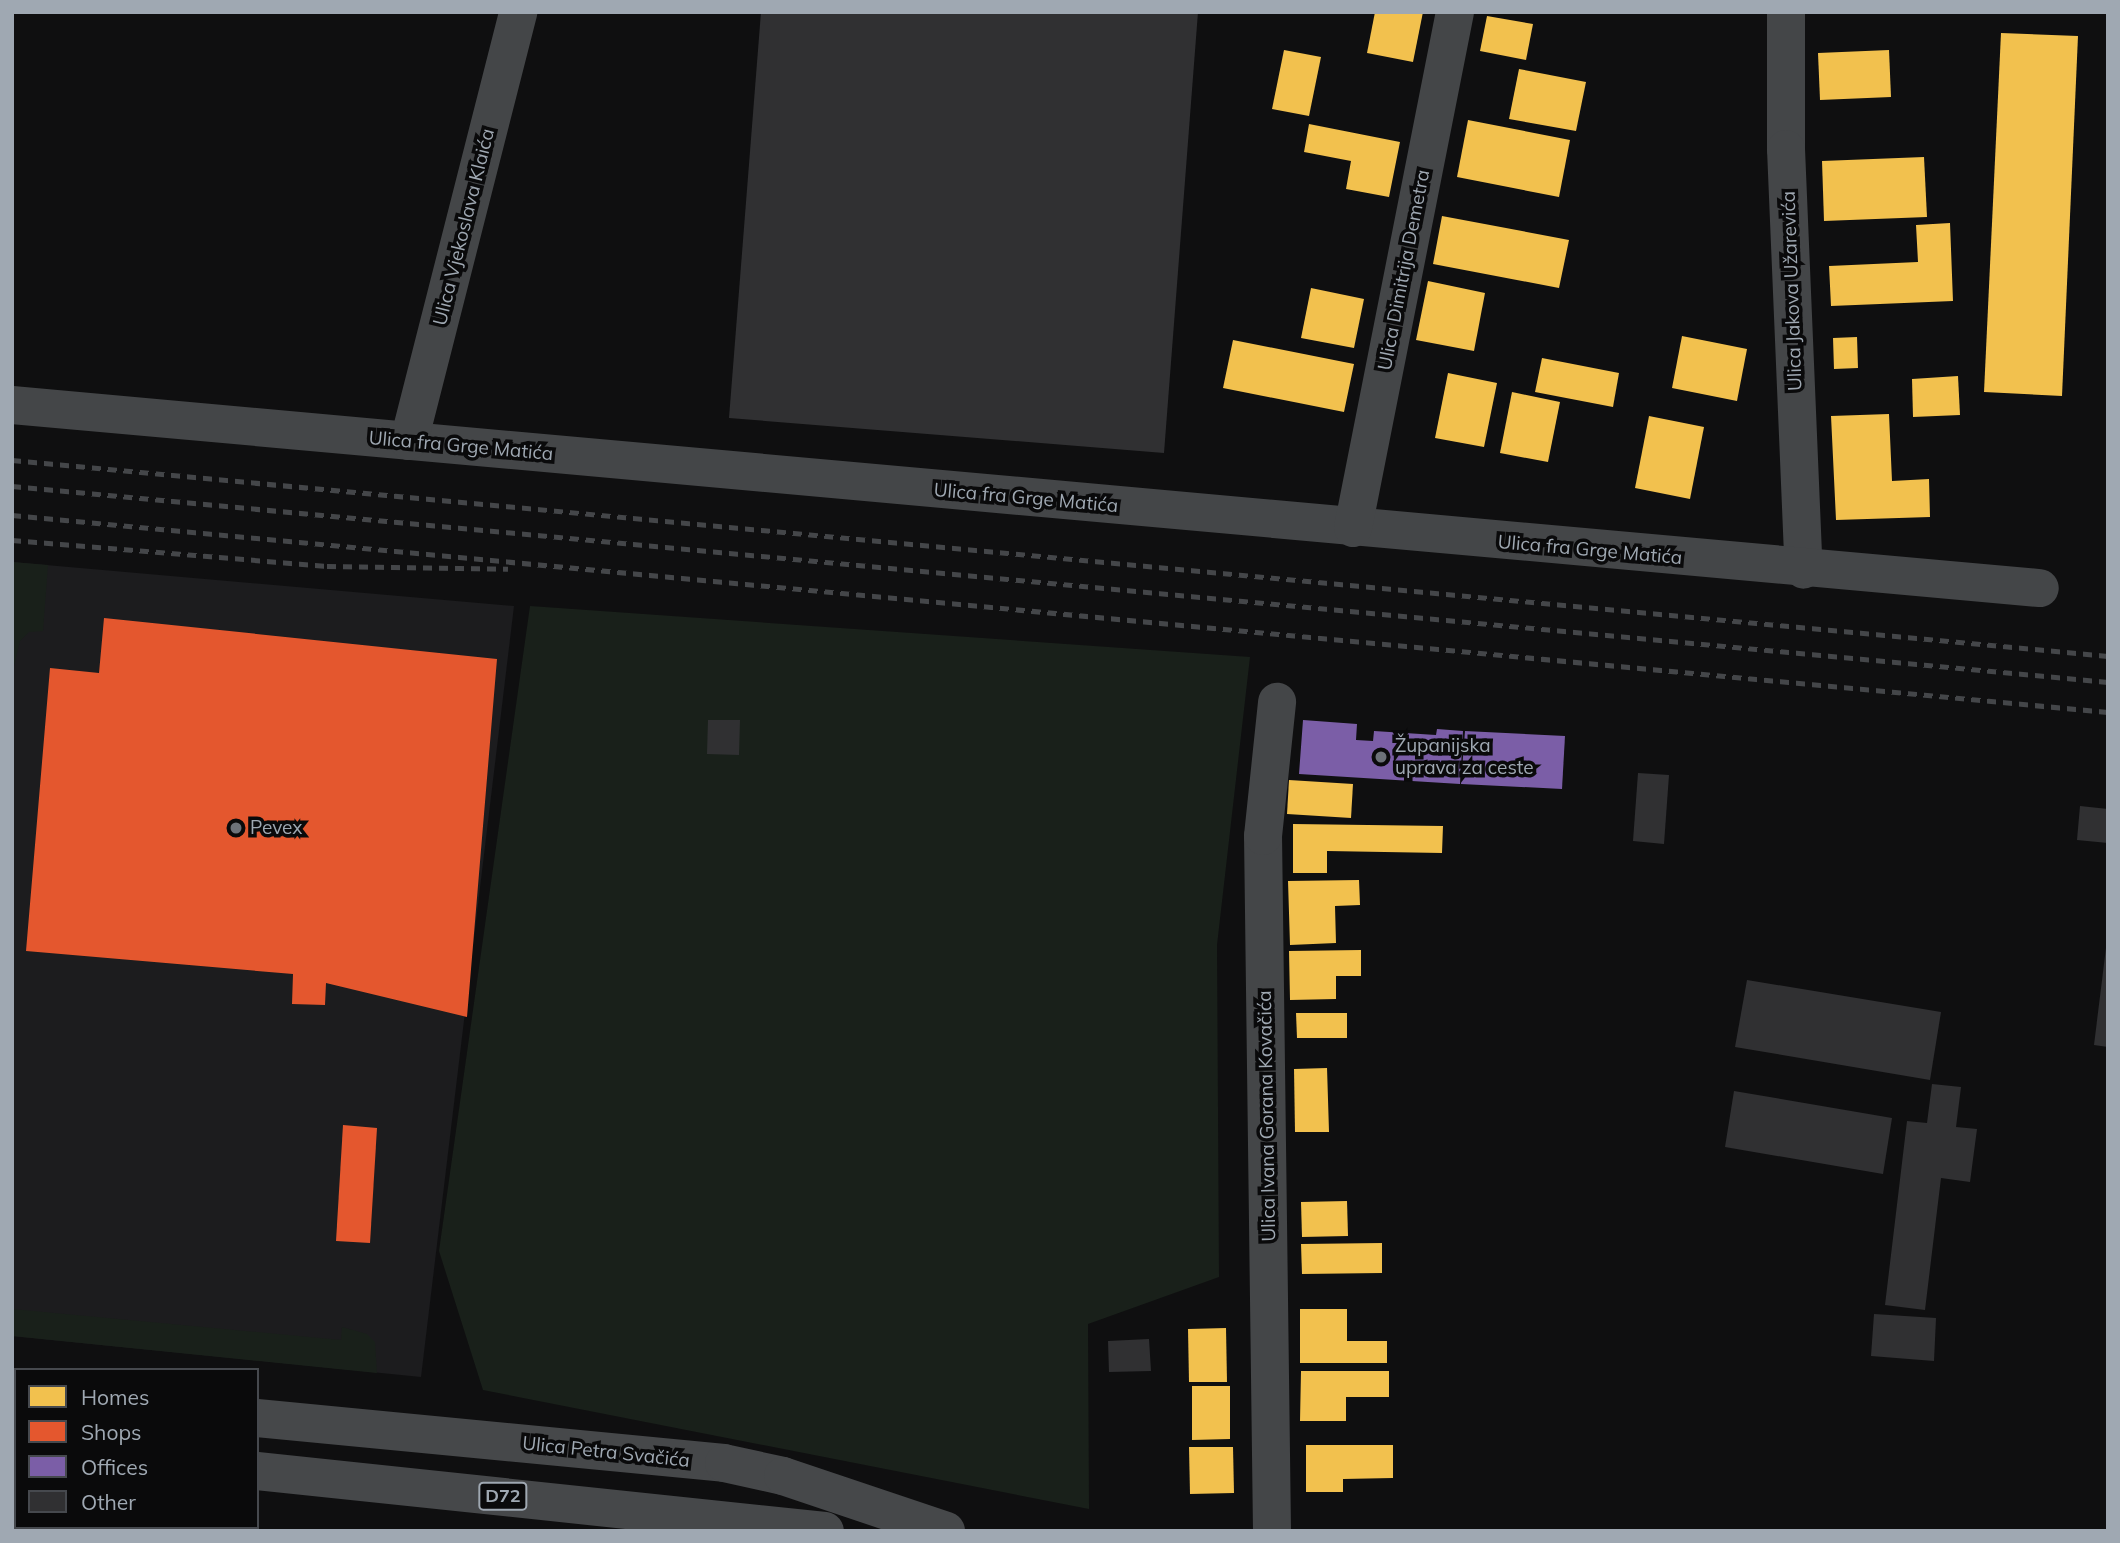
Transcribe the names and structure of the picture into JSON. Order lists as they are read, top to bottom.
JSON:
{
  "streets": {
    "main road": ["Ulica Petra Svačića", "D72"],
    "street": [
      "Ulica Vjekoslava Klaića",
      "Ulica Dimitrija Demetra",
      "Ulica Jakova Užarevića",
      "Ulica fra Grge Matića",
      "Ulica Ivana Gorana Kovačića"
    ]
  },
  "crossings": [
    ["Ulica Vjekoslava Klaića", "Ulica fra Grge Matića"],
    ["Ulica Dimitrija Demetra", "Ulica fra Grge Matića"],
    ["Ulica Jakova Užarevića", "Ulica fra Grge Matića"]
  ],
  "places": ["Županijska uprava za ceste", "Pevex"],
  "legend": [
    "Homes",
    "Shops",
    "Offices",
    "Other"
  ]
}
